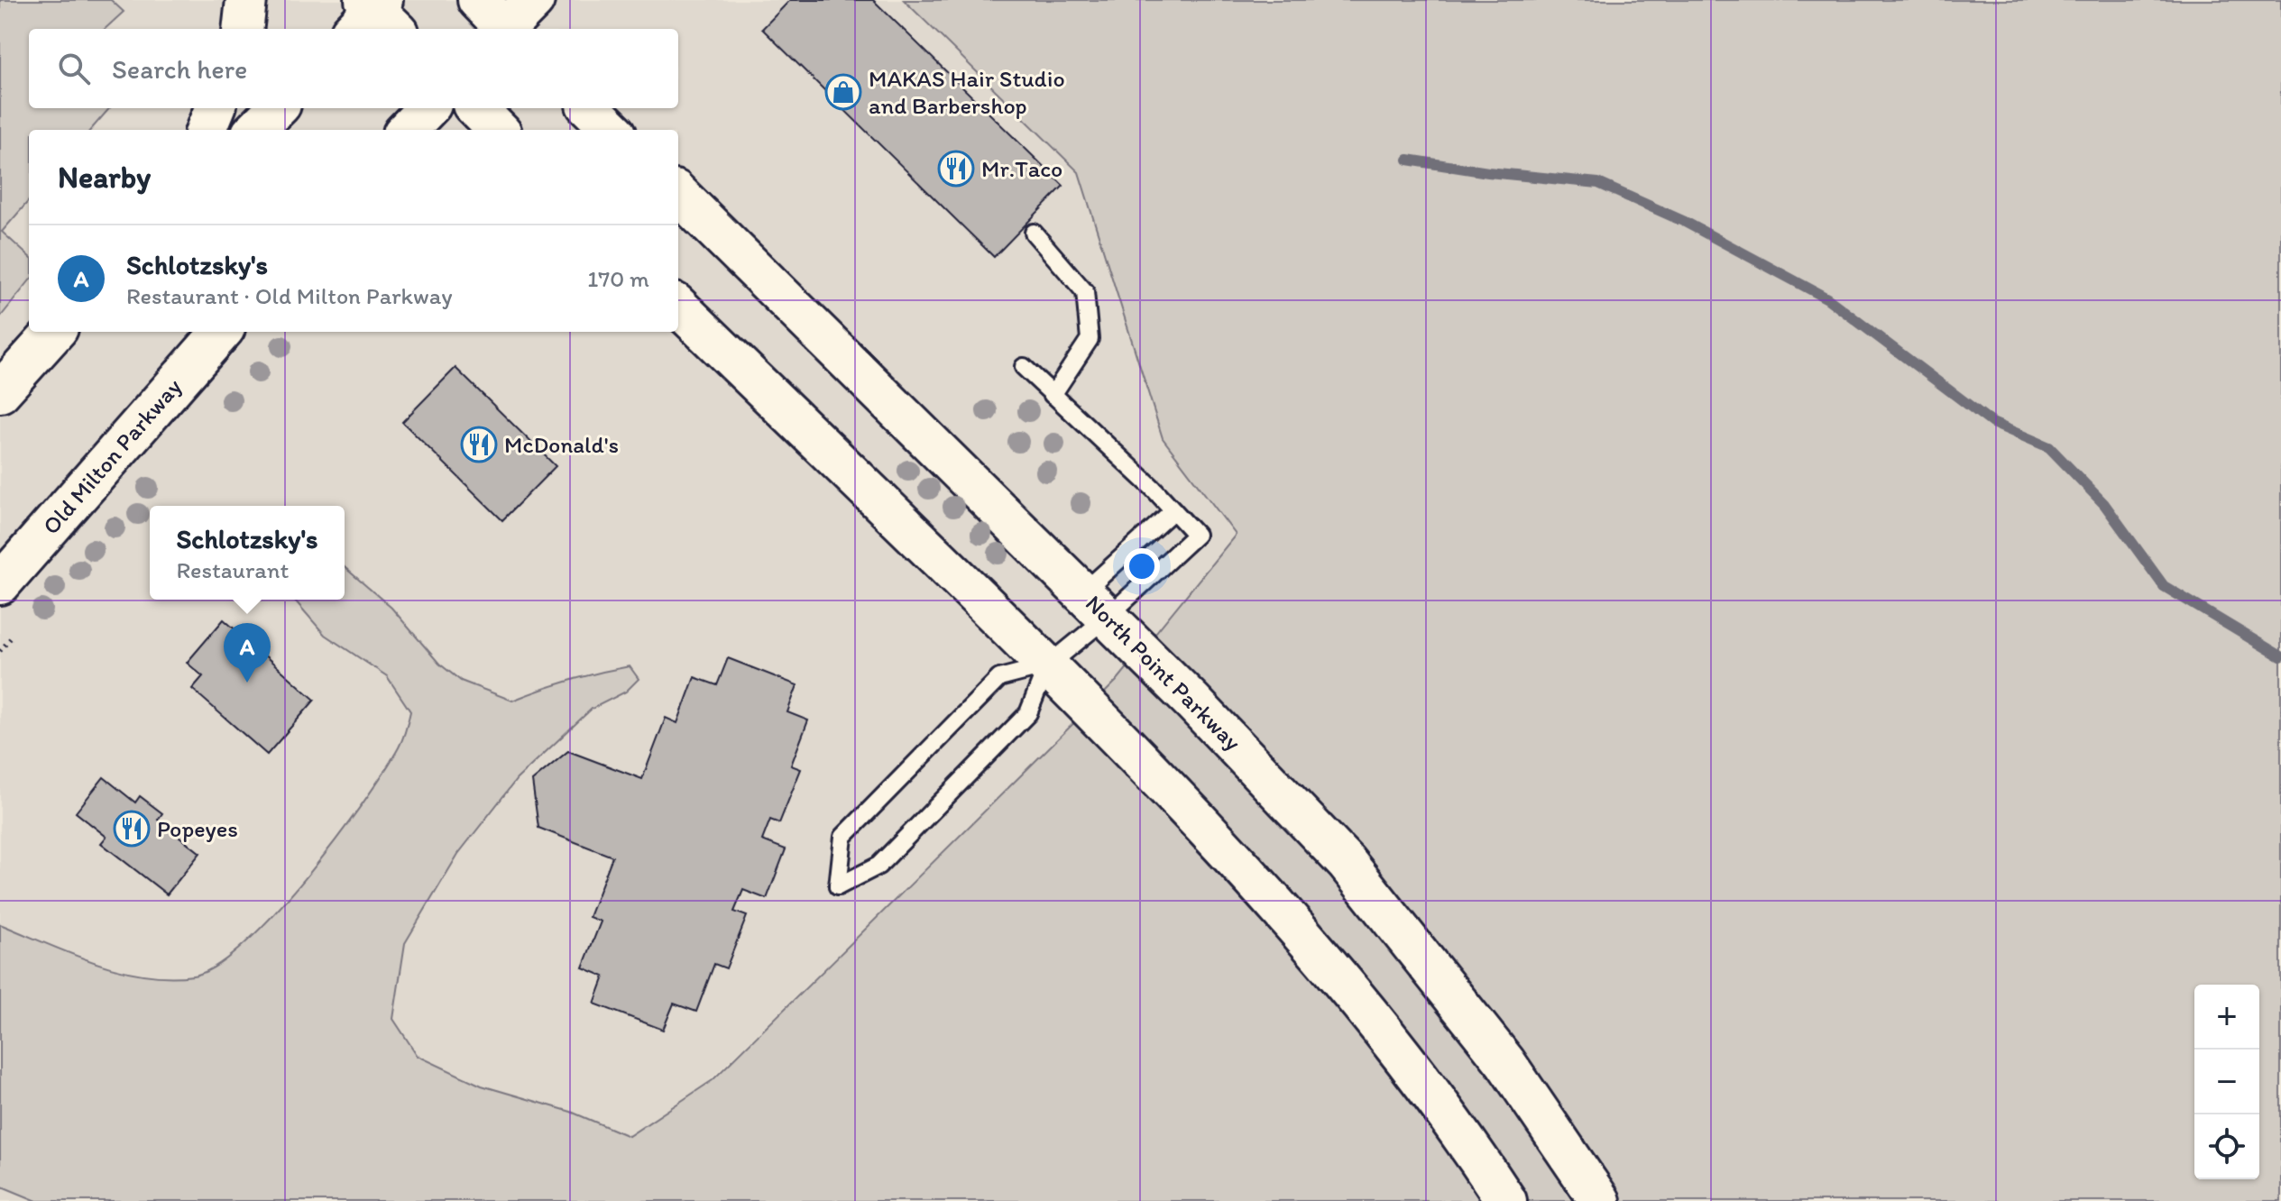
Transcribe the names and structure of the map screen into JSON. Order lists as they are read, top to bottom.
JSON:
{
  "streets": {
    "main road": ["Old Milton Parkway", "North Point Parkway"]
  },
  "places": {
    "shop": ["MAKAS Hair Studio and Barbershop"],
    "restaurant": ["Mr.Taco", "McDonald's", "Popeyes"]
  },
  "page": {
    "search": "Search here",
    "heading": "Nearby",
    "list": [
      {
        "mark": "A",
        "name": "Schlotzsky's",
        "note": "Restaurant · Old Milton Parkway",
        "value": "170 m"
      }
    ],
    "popup": ["Schlotzsky's", "Restaurant"],
    "pins": "A",
    "map_buttons": ["+", "−"]
  }
}
